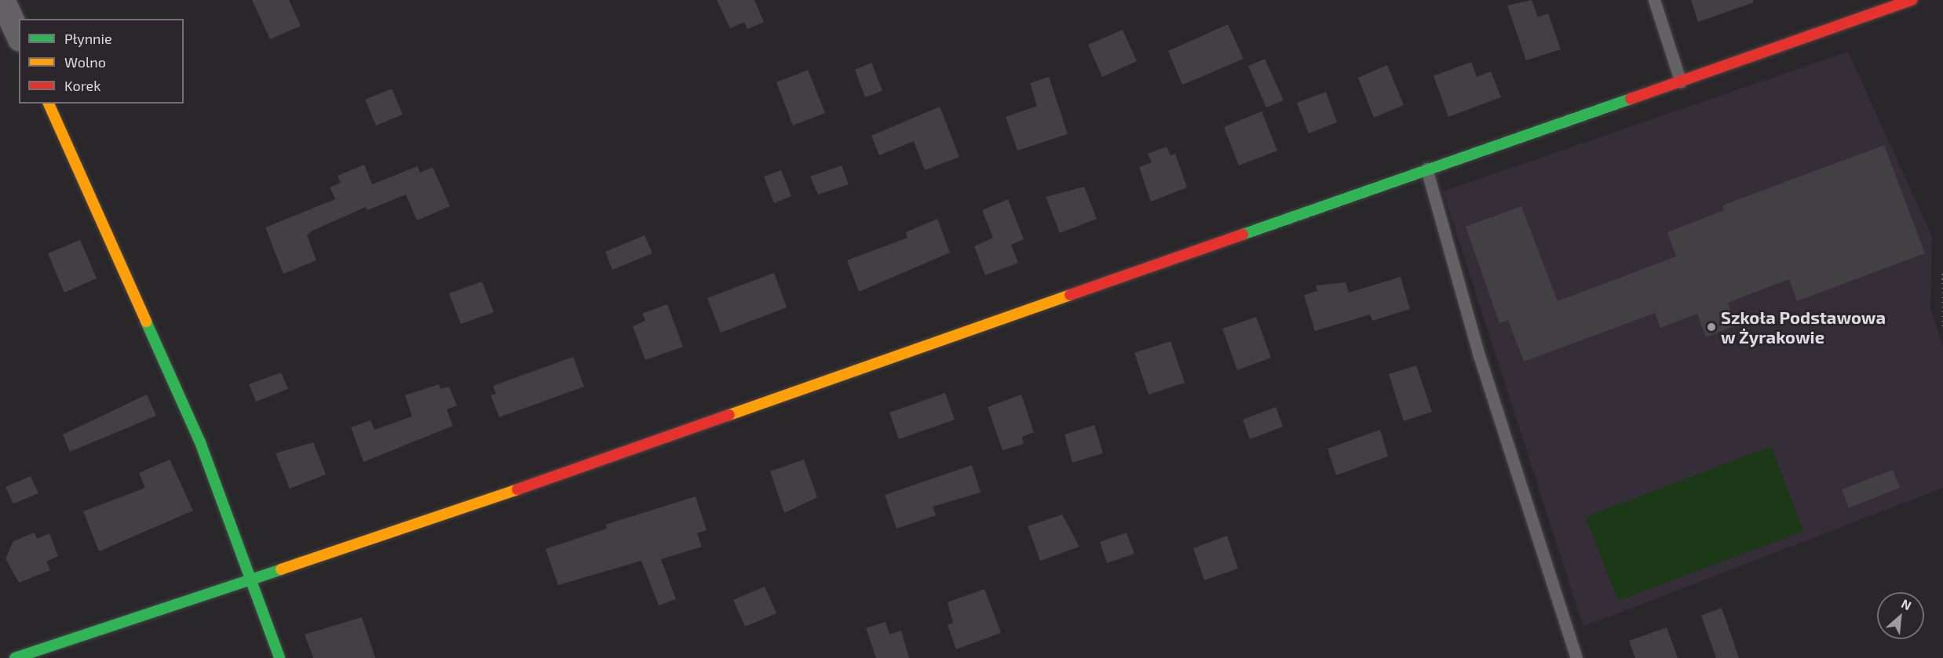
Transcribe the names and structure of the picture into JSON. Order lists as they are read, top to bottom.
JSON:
{
  "places": ["Szkoła Podstawowa w Żyrakowie"],
  "legend": ["Płynnie", "Wolno", "Korek"],
  "north": "top right"
}
